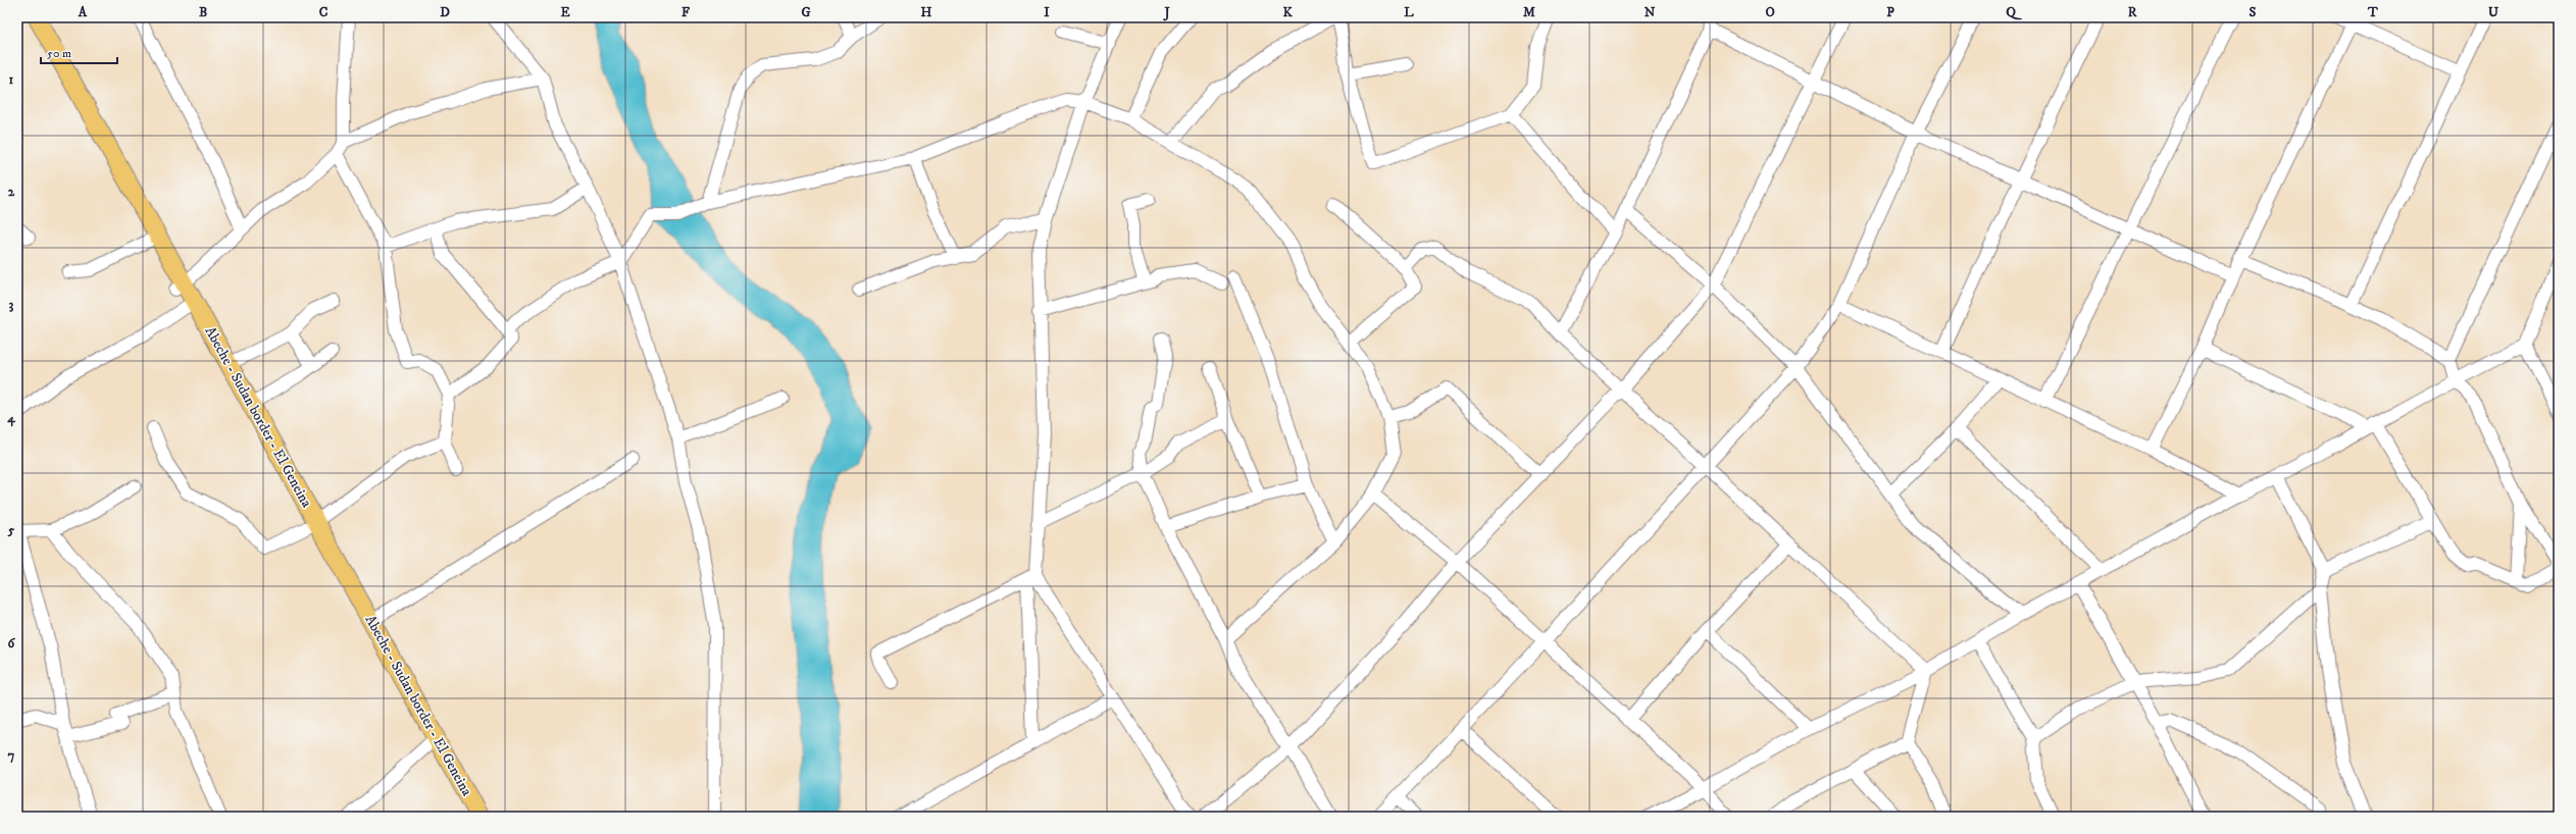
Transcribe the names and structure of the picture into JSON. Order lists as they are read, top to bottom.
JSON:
{
  "streets": {
    "highway": ["Abeche - Sudan border - El Geneina"]
  },
  "scale_bar": "50 m",
  "grid": {
    "columns": [
      "A",
      "B",
      "C",
      "D",
      "E",
      "F",
      "G",
      "H",
      "I",
      "J",
      "K",
      "L",
      "M",
      "N",
      "O",
      "P",
      "Q",
      "R",
      "S",
      "T",
      "U"
    ],
    "rows": [
      "1",
      "2",
      "3",
      "4",
      "5",
      "6",
      "7"
    ]
  }
}
